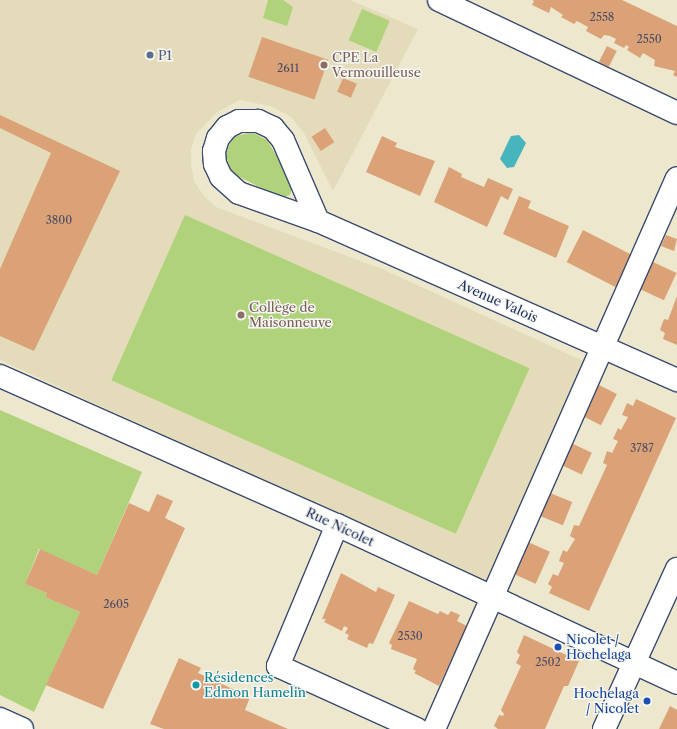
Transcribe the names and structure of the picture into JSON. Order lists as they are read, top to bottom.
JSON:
{
  "streets": {
    "street": ["Avenue Valois", "Rue Nicolet"]
  },
  "places": [
    "P1",
    "CPE La Vermouilleuse",
    "Collège de Maisonneuve",
    "Nicolet / Hochelaga",
    "Résidences Edmon Hamelin",
    "Hochelaga / Nicolet"
  ],
  "house_numbers": [
    "2558",
    "2550",
    "2611",
    "3800",
    "3787",
    "2605",
    "2530",
    "2502"
  ]
}
